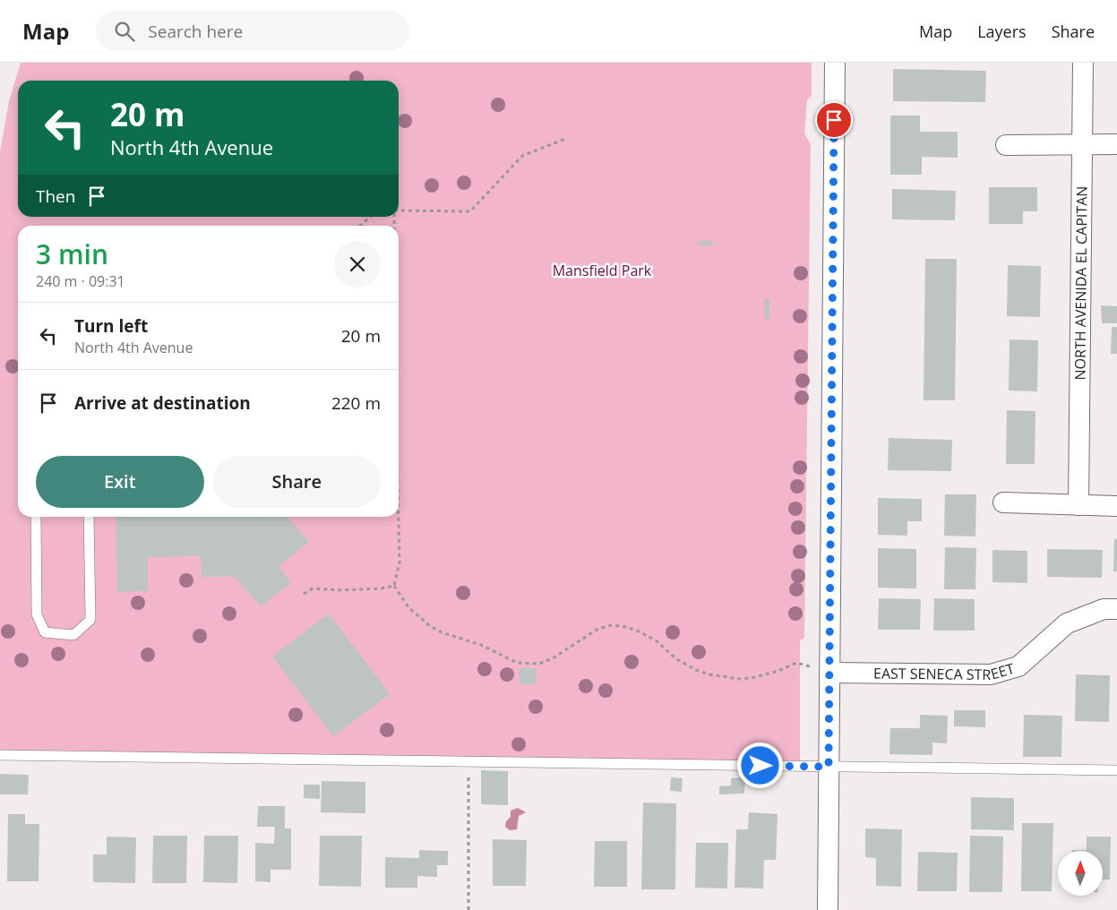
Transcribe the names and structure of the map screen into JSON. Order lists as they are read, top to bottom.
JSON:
{
  "streets": {
    "street": ["NORTH AVENIDA EL CAPITAN", "EAST SENECA STREET"]
  },
  "parks": ["Mansfield Park"],
  "north": "top",
  "page": {
    "header": "Map",
    "search": "Search here",
    "nav": ["Map", "Layers", "Share"],
    "turn": ["20 m", "North 4th Avenue"],
    "then": "Then",
    "heading": ["3 min", "240 m · 09:31"],
    "list": [
      {
        "name": "Turn left",
        "note": "North 4th Avenue",
        "value": "20 m"
      },
      {
        "name": "Arrive at destination",
        "value": "220 m"
      }
    ],
    "buttons": ["Exit", "Share"]
  }
}
